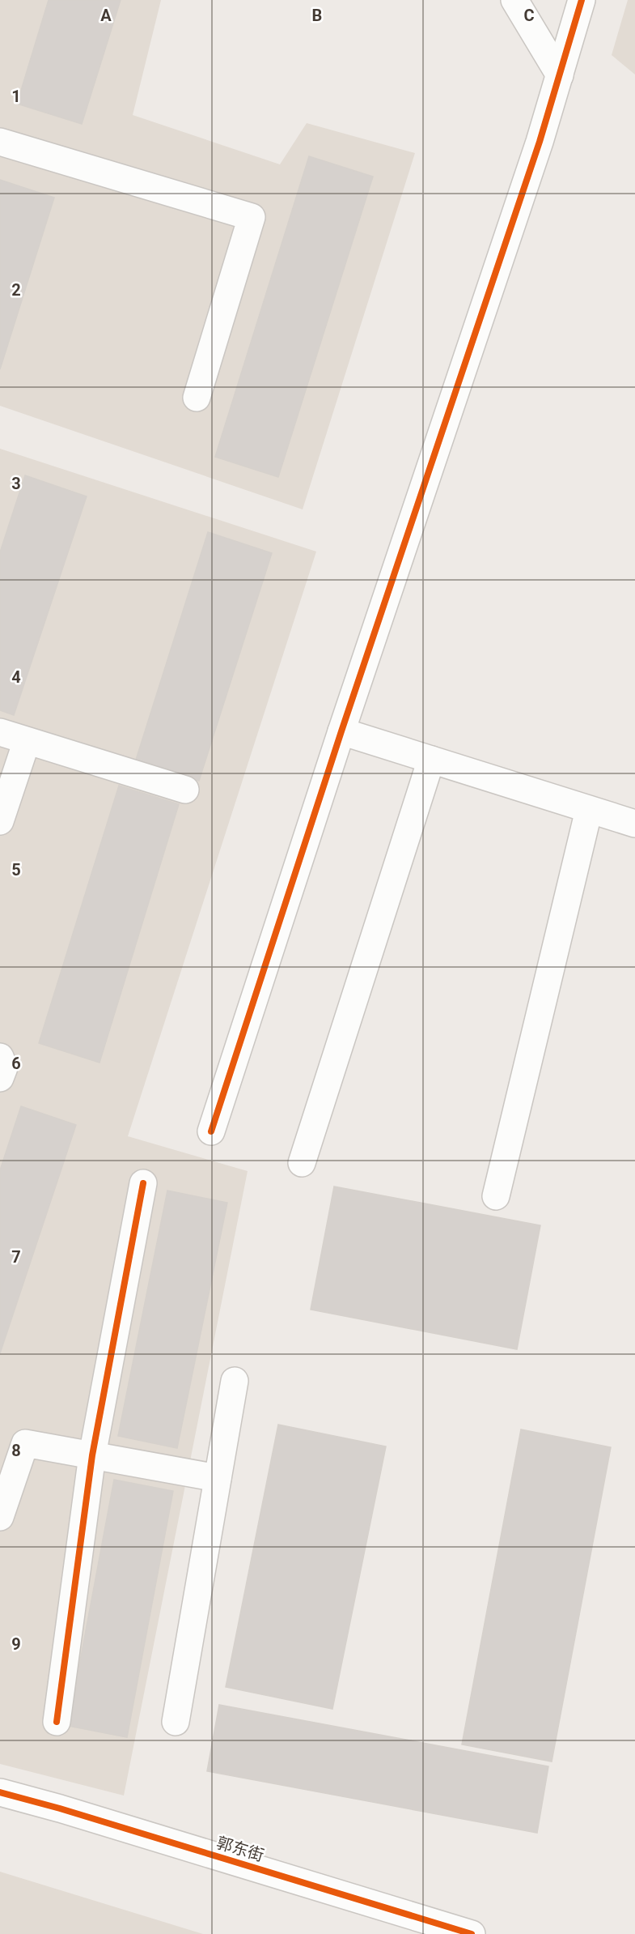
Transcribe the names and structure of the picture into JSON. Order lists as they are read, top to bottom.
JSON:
{
  "streets": {
    "street": ["郭东街"]
  },
  "grid": {
    "columns": ["A", "B", "C"],
    "rows": [
      "1",
      "2",
      "3",
      "4",
      "5",
      "6",
      "7",
      "8",
      "9"
    ]
  }
}
